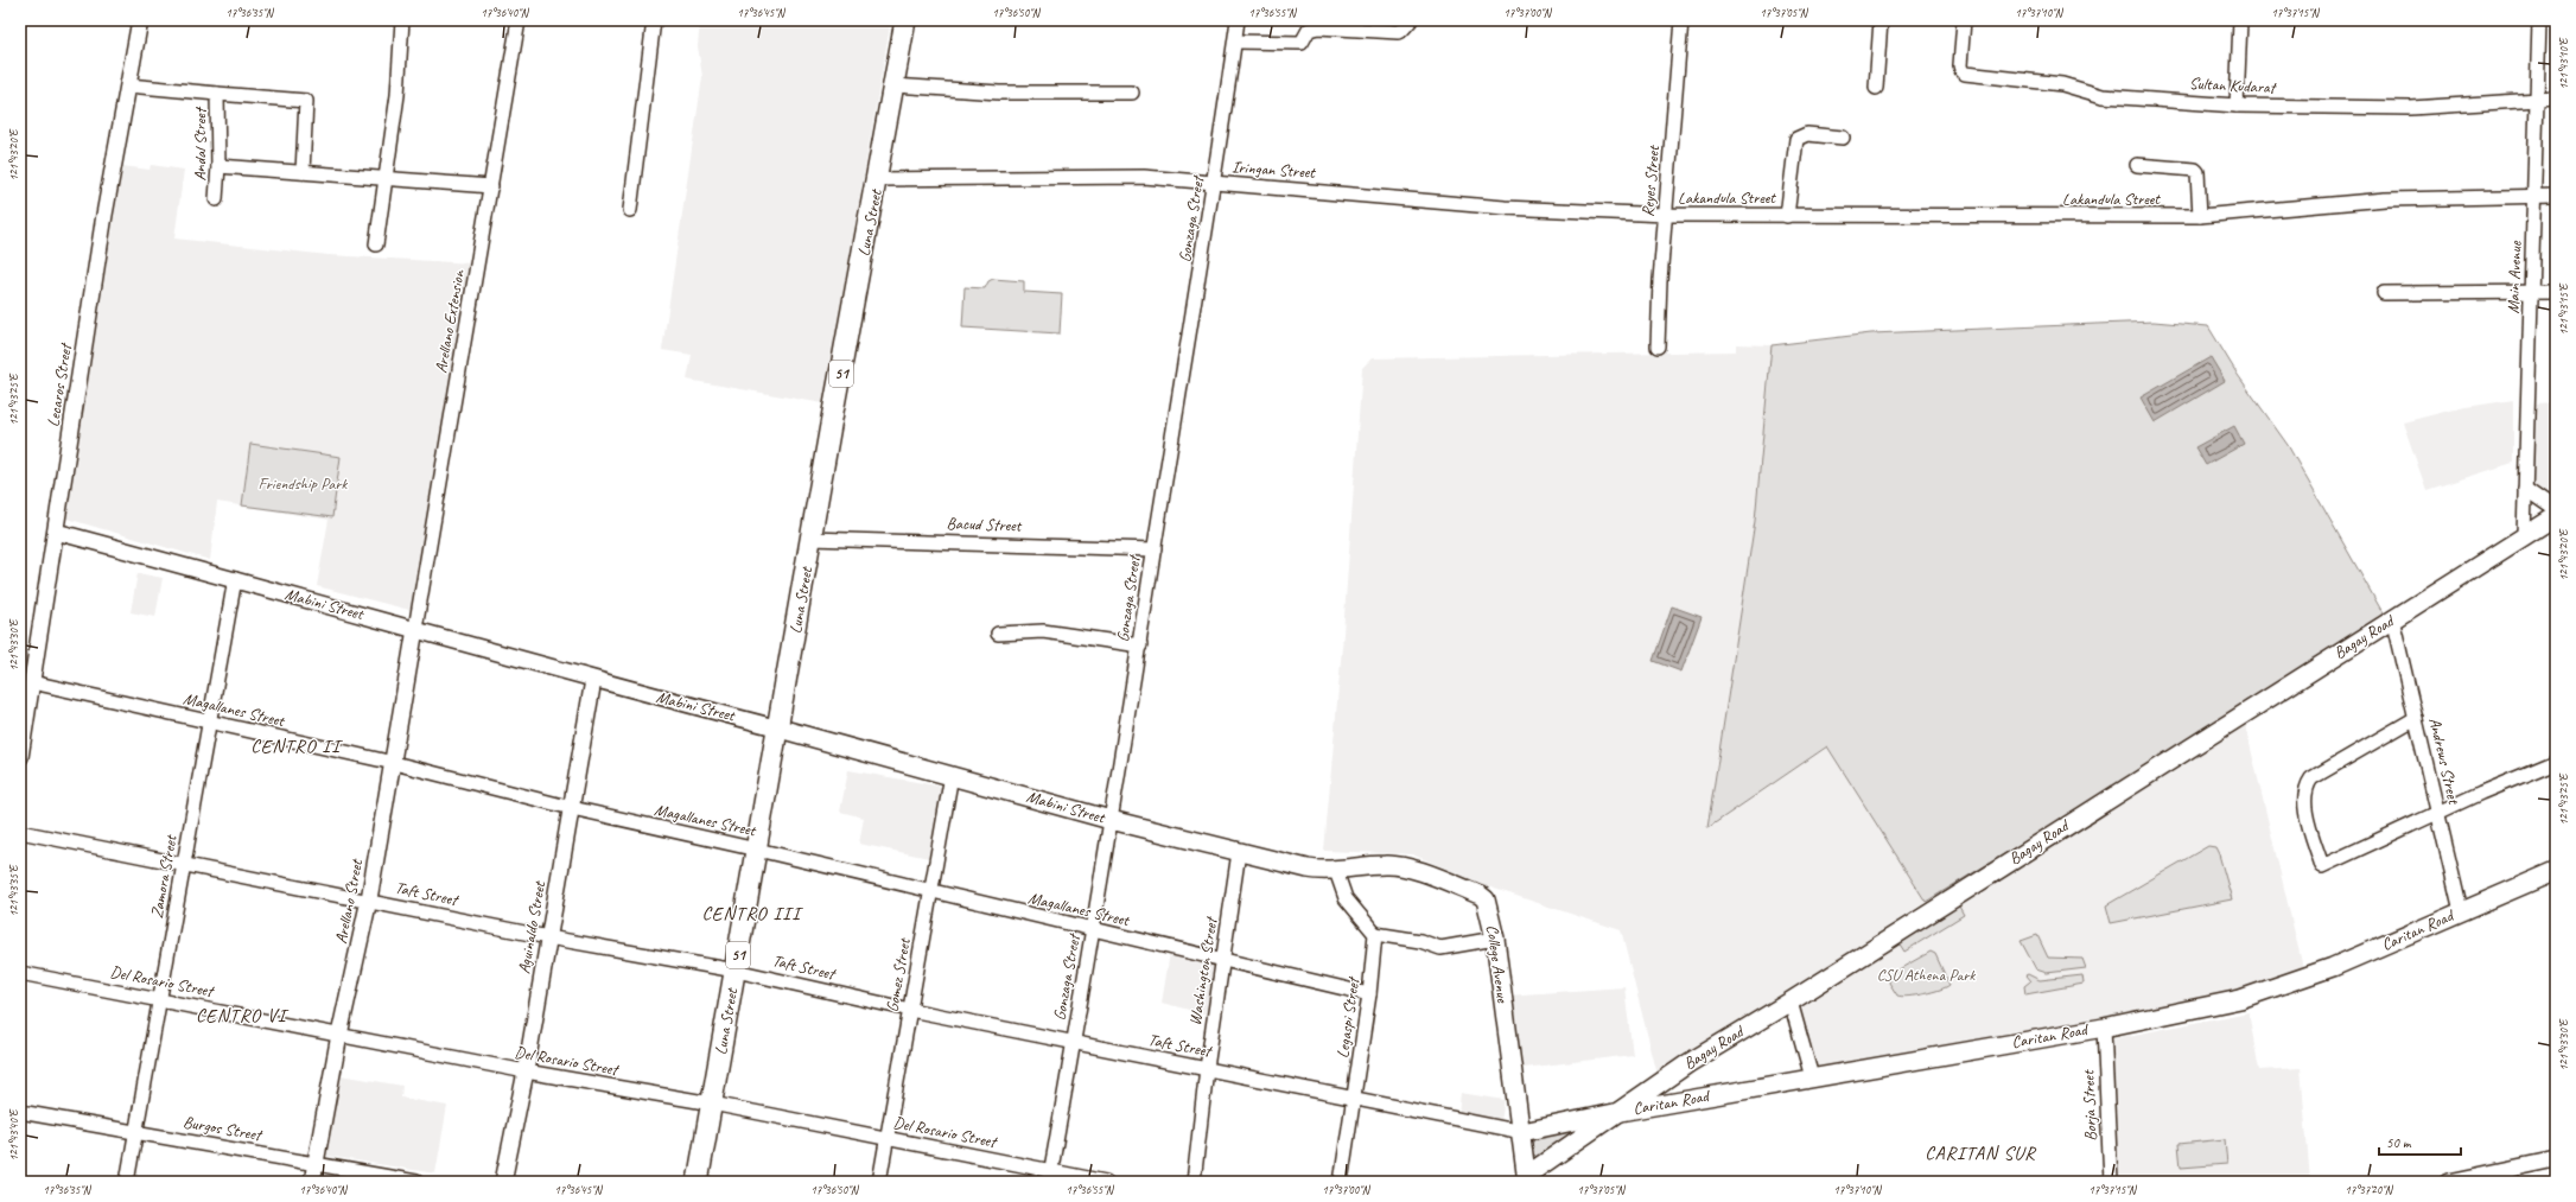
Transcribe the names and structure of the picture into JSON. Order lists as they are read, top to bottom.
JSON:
{
  "streets": {
    "main road": [
      "Luna Street",
      "51",
      "Mabini Street",
      "Bagay Road",
      "Caritan Road",
      "College Avenue"
    ],
    "street": [
      "Sultan Kudarat",
      "Andal Street",
      "Iringan Street",
      "Reyes Street",
      "Lakandula Street",
      "Gonzaga Street",
      "Main Avenue",
      "Arellano Extension",
      "Lecaros Street",
      "Bacud Street",
      "Magallanes Street",
      "Andrews Street",
      "Zamora Street",
      "Taft Street",
      "Arellano Street",
      "Aguinaldo Street",
      "Washington Street",
      "Gomez Street",
      "Del Rosario Street",
      "Legaspi Street",
      "Borja Street",
      "Burgos Street"
    ]
  },
  "crossings": [
    ["Sultan Kudarat", "Main Avenue"],
    ["Andal Street", "Lecaros Street"],
    ["Iringan Street", "Reyes Street"],
    ["Iringan Street", "Lakandula Street"],
    ["Iringan Street", "Gonzaga Street"],
    ["Iringan Street", "Luna Street"],
    ["Reyes Street", "Lakandula Street"],
    ["Lakandula Street", "Main Avenue"],
    ["Gonzaga Street", "Bacud Street"],
    ["Gonzaga Street", "Mabini Street"],
    ["Gonzaga Street", "Magallanes Street"],
    ["Gonzaga Street", "Taft Street"],
    ["Gonzaga Street", "Del Rosario Street"],
    ["Luna Street", "Bacud Street"],
    ["Luna Street", "Mabini Street"],
    ["Luna Street", "Magallanes Street"],
    ["Luna Street", "Taft Street"],
    ["Luna Street", "Del Rosario Street"],
    ["Main Avenue", "Bagay Road"],
    ["Arellano Extension", "Mabini Street"],
    ["Arellano Extension", "Arellano Street"],
    ["Lecaros Street", "Mabini Street"],
    ["Lecaros Street", "Magallanes Street"],
    ["Mabini Street", "Zamora Street"],
    ["Mabini Street", "Arellano Street"],
    ["Mabini Street", "Aguinaldo Street"],
    ["Mabini Street", "College Avenue"],
    ["Mabini Street", "Washington Street"],
    ["Mabini Street", "Gomez Street"],
    ["Bagay Road", "Andrews Street"],
    ["Bagay Road", "Caritan Road"],
    ["Bagay Road", "College Avenue"],
    ["Magallanes Street", "Zamora Street"],
    ["Magallanes Street", "Arellano Street"],
    ["Magallanes Street", "Aguinaldo Street"],
    ["Magallanes Street", "Washington Street"],
    ["Magallanes Street", "Gomez Street"],
    ["Magallanes Street", "Legaspi Street"],
    ["Andrews Street", "Caritan Road"],
    ["Zamora Street", "Taft Street"],
    ["Zamora Street", "Del Rosario Street"],
    ["Zamora Street", "Burgos Street"],
    ["Taft Street", "Arellano Street"],
    ["Taft Street", "Aguinaldo Street"],
    ["Taft Street", "Caritan Road"],
    ["Taft Street", "College Avenue"],
    ["Taft Street", "Washington Street"],
    ["Taft Street", "Gomez Street"],
    ["Taft Street", "Legaspi Street"],
    ["Arellano Street", "Del Rosario Street"],
    ["Arellano Street", "Burgos Street"],
    ["Aguinaldo Street", "Del Rosario Street"],
    ["Caritan Road", "College Avenue"],
    ["Caritan Road", "Borja Street"],
    ["Gomez Street", "Del Rosario Street"]
  ],
  "districts": [
    "CENTRO II",
    "CENTRO III",
    "CENTRO VI",
    "CARITAN SUR"
  ],
  "parks": ["Friendship Park", "CSU Athena Park"],
  "scale_bar": "50 m",
  "coordinates": [
    "17°36'35\"N",
    "17°36'40\"N",
    "17°36'45\"N",
    "17°36'50\"N",
    "17°36'55\"N",
    "17°37'00\"N",
    "17°37'05\"N",
    "17°37'10\"N",
    "17°37'15\"N",
    "121°43'10\"E",
    "121°43'20\"E",
    "121°43'15\"E",
    "121°43'25\"E",
    "121°43'30\"E",
    "121°43'35\"E",
    "121°43'40\"E",
    "17°37'20\"N"
  ]
}
